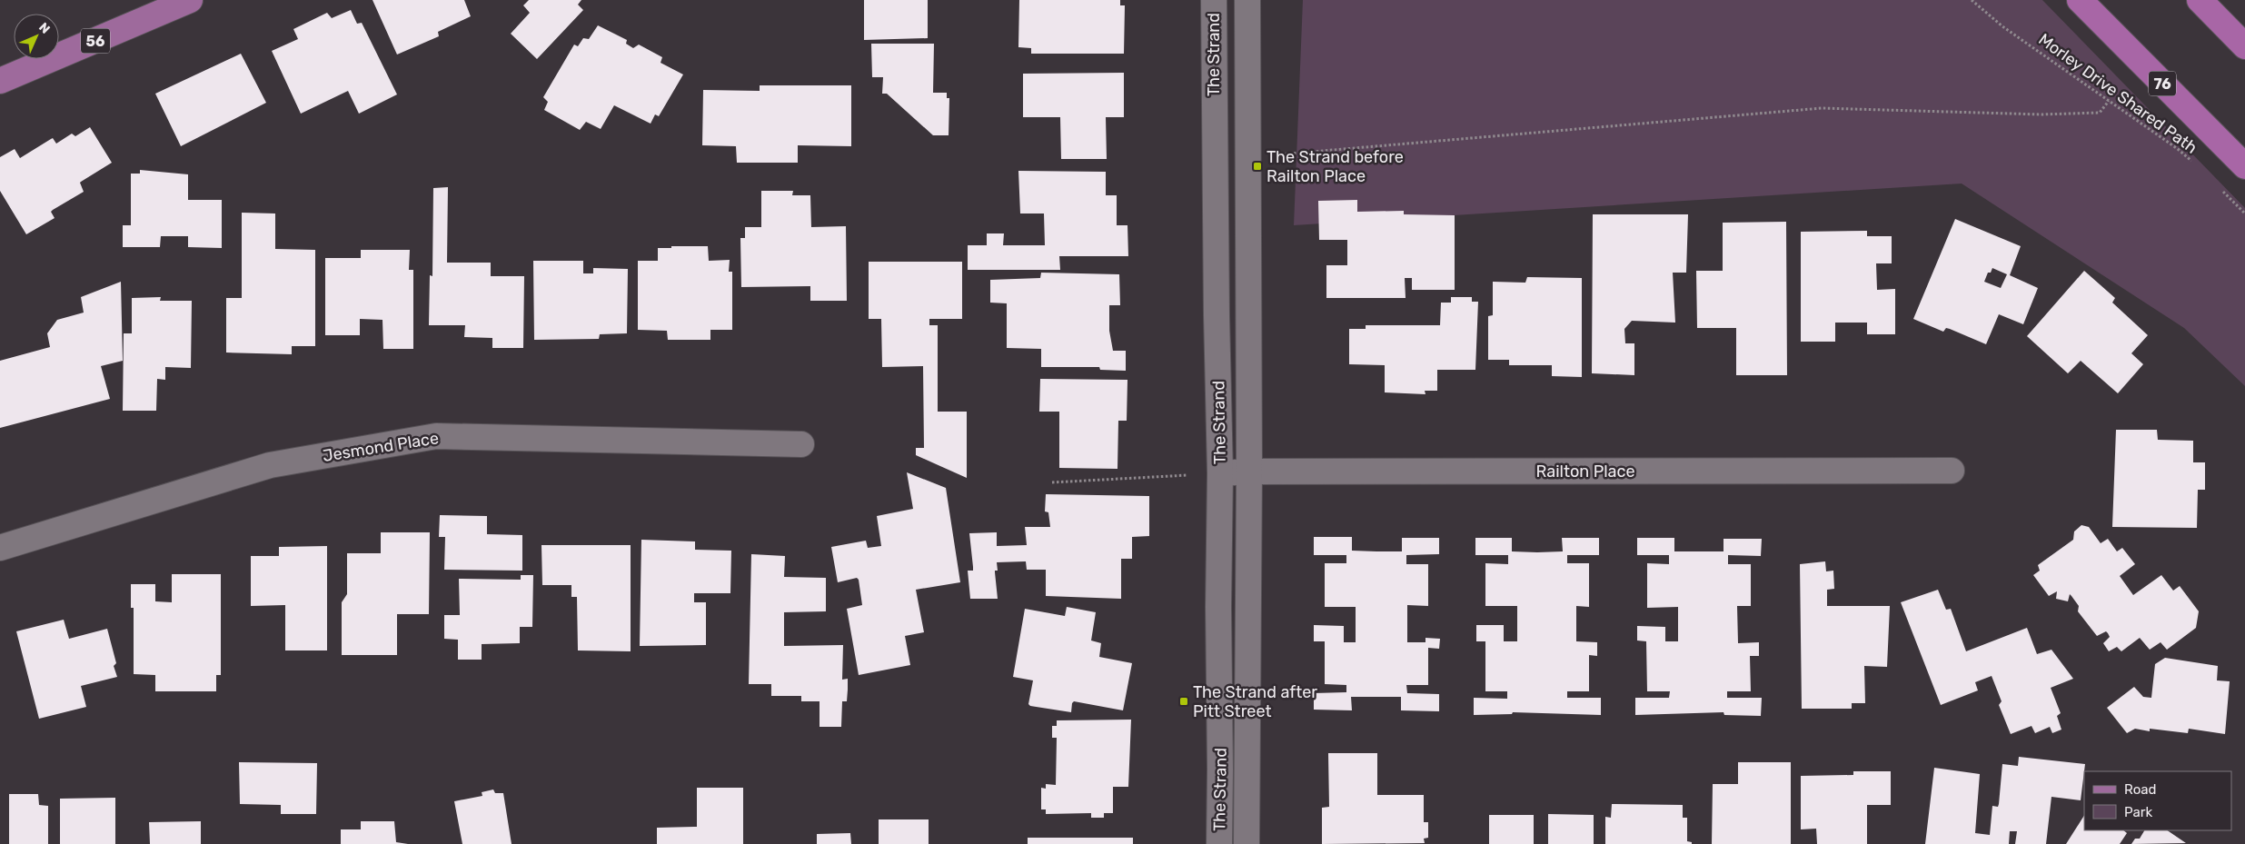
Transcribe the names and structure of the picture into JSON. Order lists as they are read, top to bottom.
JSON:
{
  "streets": {
    "highway": ["76"],
    "main road": ["56"],
    "street": ["The Strand", "Jesmond Place", "Railton Place"],
    "path": ["Morley Drive Shared Path"]
  },
  "crossings": [
    ["The Strand", "Railton Place"]
  ],
  "places": {
    "transit": ["The Strand before Railton Place", "The Strand after Pitt Street"]
  },
  "legend": ["Road", "Park"],
  "north": "top right"
}
